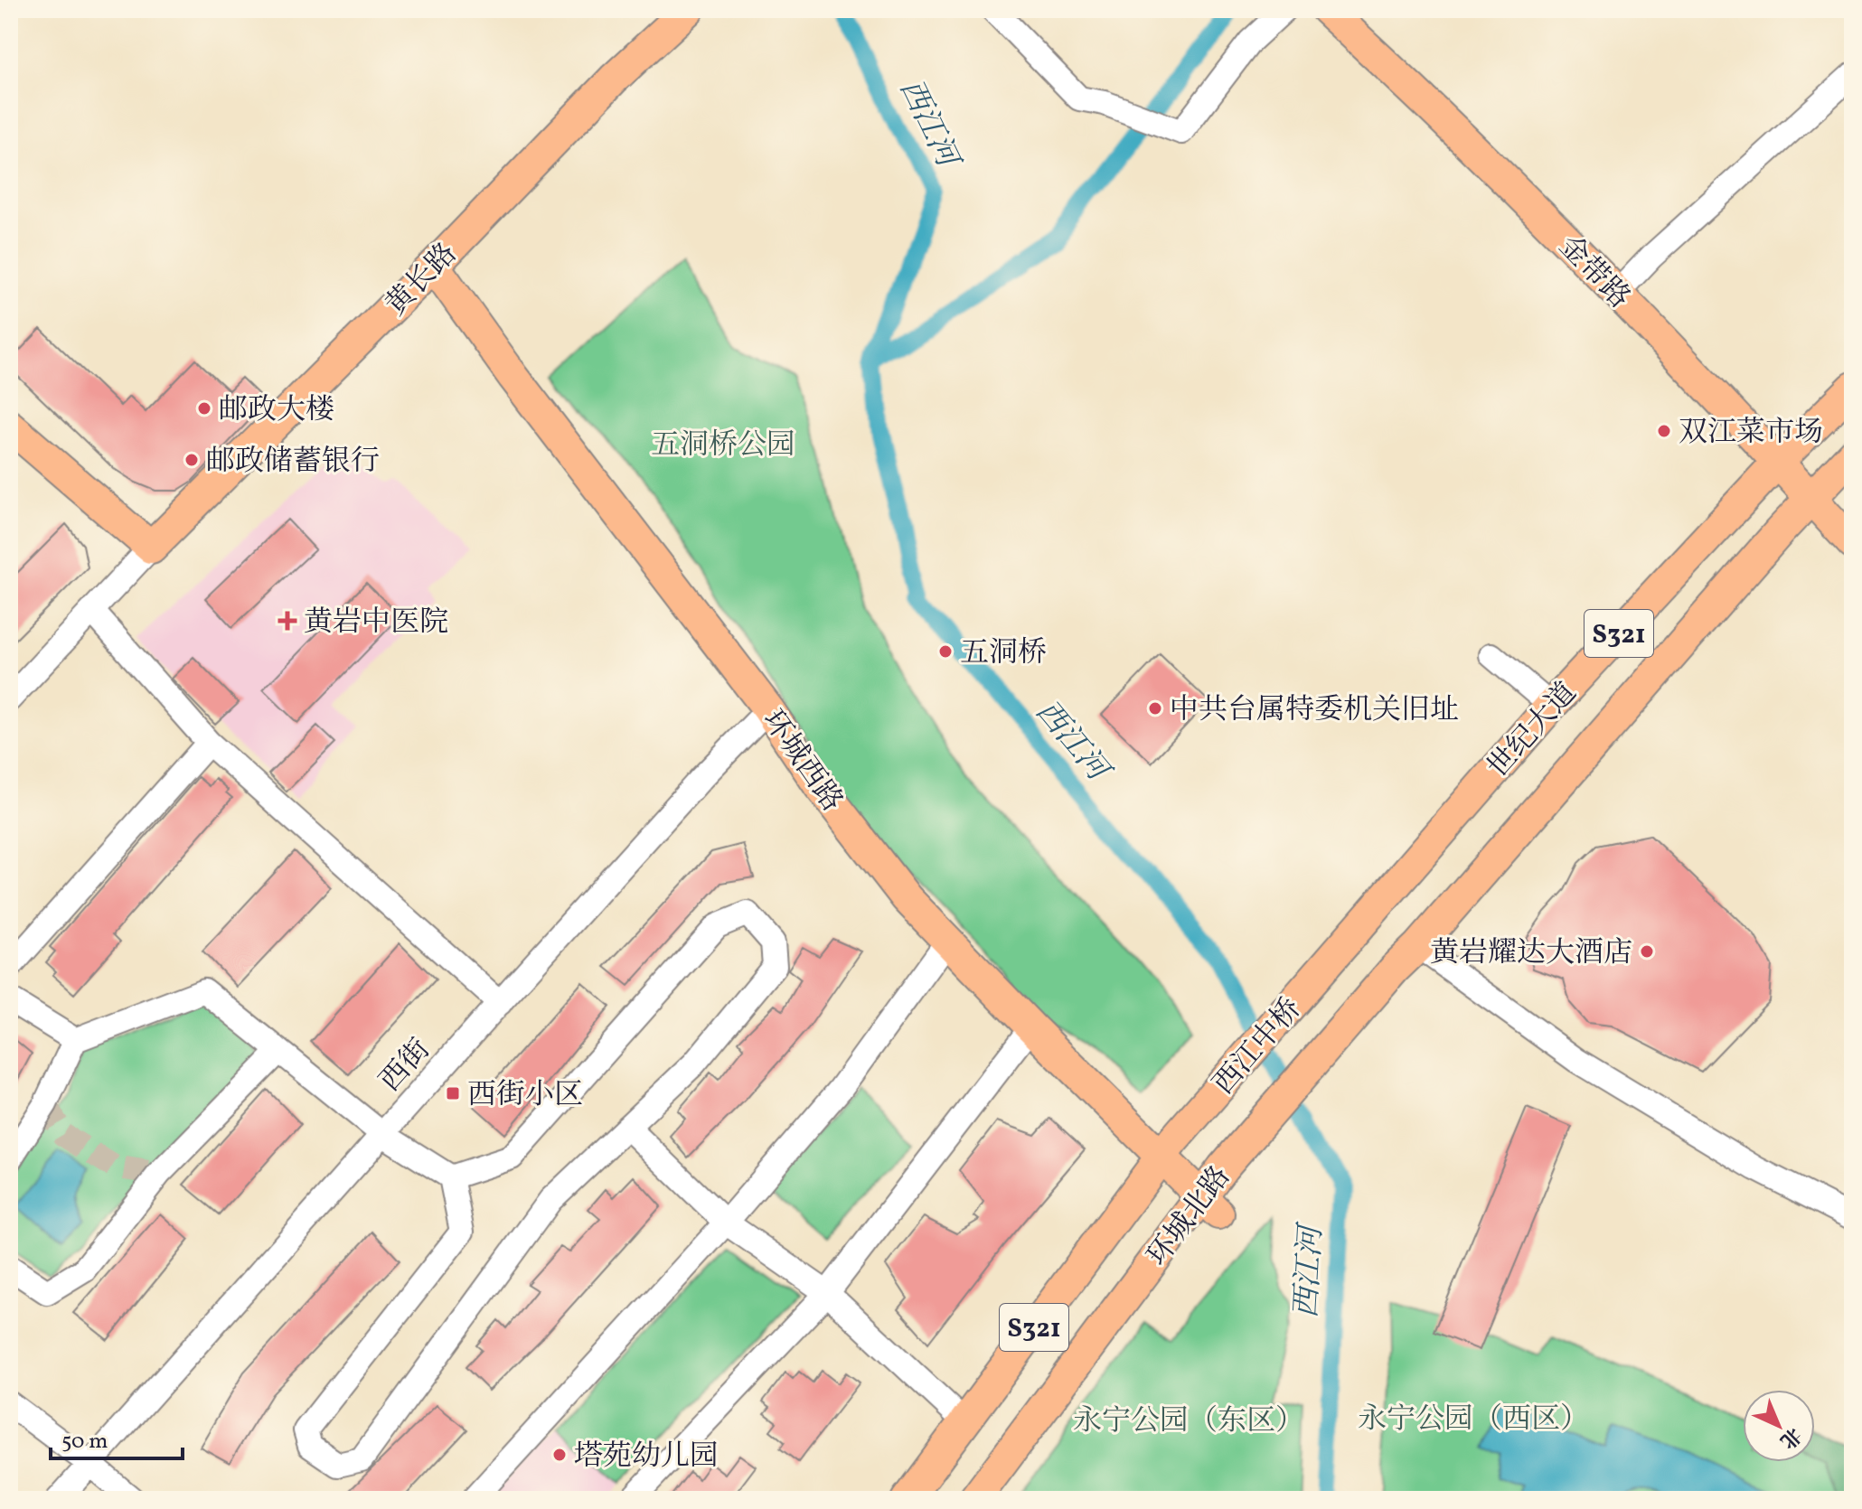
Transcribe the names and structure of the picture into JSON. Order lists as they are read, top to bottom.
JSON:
{
  "streets": {
    "main road": [
      "金带路",
      "黄长路",
      "S321",
      "世纪大道",
      "环城西路",
      "西江中桥",
      "环城北路"
    ],
    "street": ["西街"]
  },
  "crossings": [
    ["金带路", "世纪大道"],
    ["黄长路", "环城西路"],
    ["世纪大道", "西江中桥"],
    ["世纪大道", "环城北路"],
    ["环城西路", "西江中桥"],
    ["环城西路", "西街"],
    ["环城西路", "环城北路"],
    ["西江中桥", "环城北路"]
  ],
  "water": ["西江河"],
  "parks": ["五洞桥公园", "永宁公园（西区）", "永宁公园（东区）"],
  "places": {
    "other": [
      "邮政大楼",
      "双江菜市场",
      "邮政储蓄银行",
      "五洞桥",
      "中共台属特委机关旧址",
      "黄岩耀达大酒店",
      "塔苑幼儿园"
    ],
    "health": ["黄岩中医院"],
    "transit": ["西街小区"]
  },
  "scale_bar": "50 m",
  "north": "bottom right"
}
